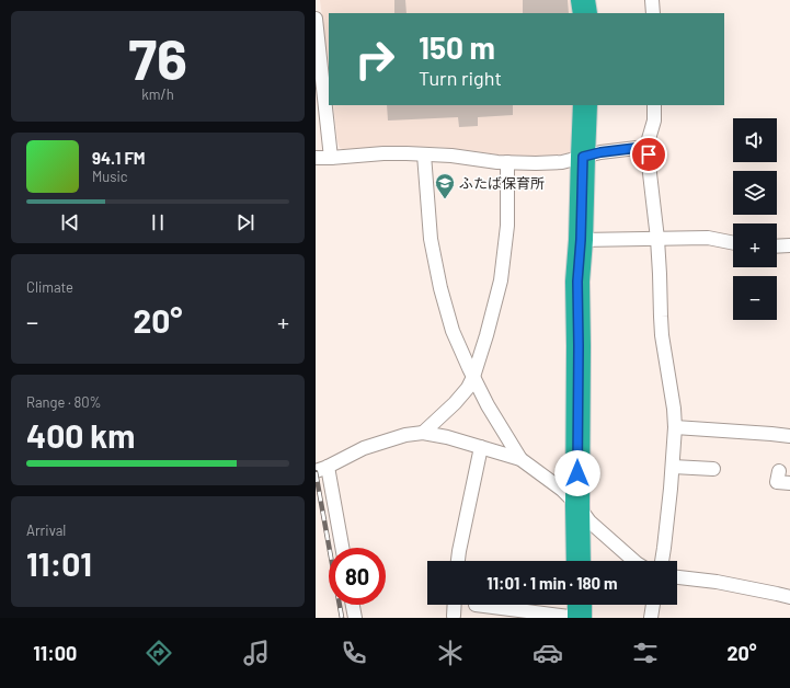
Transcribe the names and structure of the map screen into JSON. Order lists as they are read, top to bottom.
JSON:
{
  "places": {
    "school or university": ["ふたば保育所"]
  },
  "page": {
    "tile": [
      ["76", "km/h"],
      "Climate",
      ["Range · 80%", "400 km"],
      ["Arrival", "11:01"]
    ],
    "turn": ["150 m", "Turn right"],
    "map_buttons": ["+", "−"],
    "song": ["94.1 FM", "Music"],
    "heat": ["−", "20°", "+"],
    "limit": "80",
    "trip": "11:01 · 1 min · 180 m",
    "tabs": ["11:00", "20°"]
  }
}
